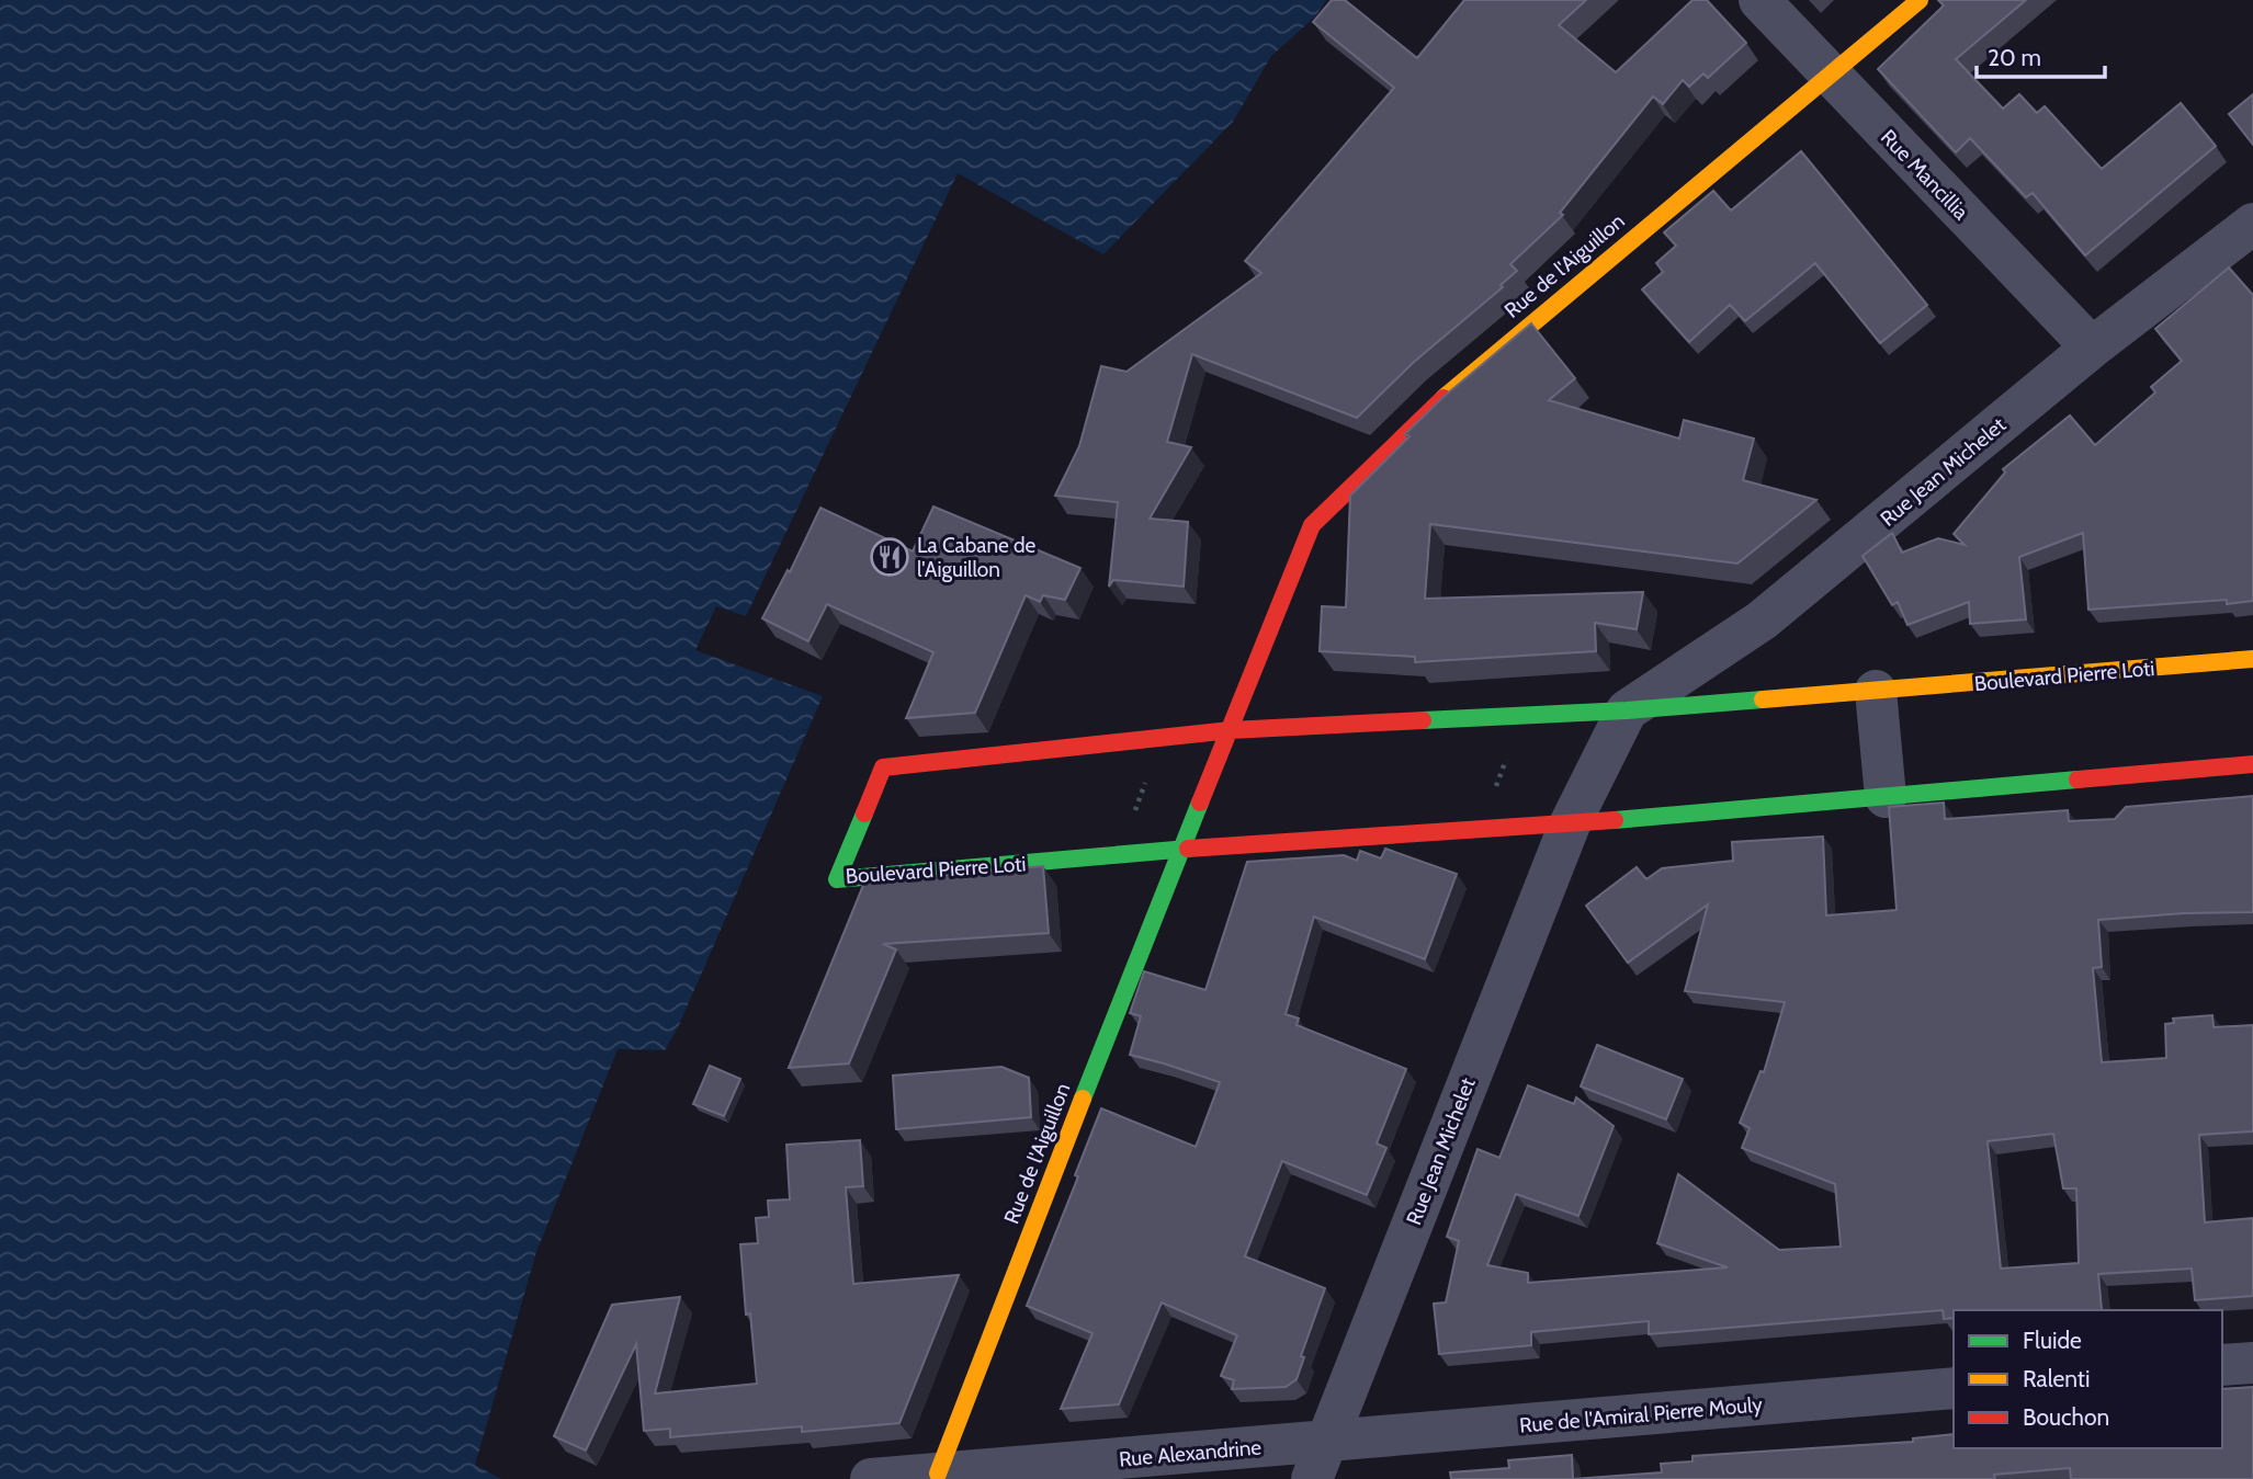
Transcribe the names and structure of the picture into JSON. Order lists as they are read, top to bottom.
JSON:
{
  "streets": {
    "street": [
      "Rue Mancillia",
      "Rue de l'Aiguillon",
      "Rue Jean Michelet",
      "Boulevard Pierre Loti",
      "Rue de l'Amiral Pierre Mouly",
      "Rue Alexandrine"
    ]
  },
  "crossings": [
    ["Rue Mancillia", "Rue de l'Aiguillon"],
    ["Rue Mancillia", "Rue Jean Michelet"],
    ["Rue de l'Aiguillon", "Boulevard Pierre Loti"],
    ["Rue de l'Aiguillon", "Rue Alexandrine"],
    ["Rue Jean Michelet", "Boulevard Pierre Loti"],
    ["Rue Jean Michelet", "Rue de l'Amiral Pierre Mouly"],
    ["Rue Jean Michelet", "Rue Alexandrine"],
    ["Rue de l'Amiral Pierre Mouly", "Rue Alexandrine"]
  ],
  "places": {
    "restaurant": ["La Cabane de l'Aiguillon"]
  },
  "legend": ["Fluide", "Ralenti", "Bouchon"],
  "scale_bar": "20 m"
}
